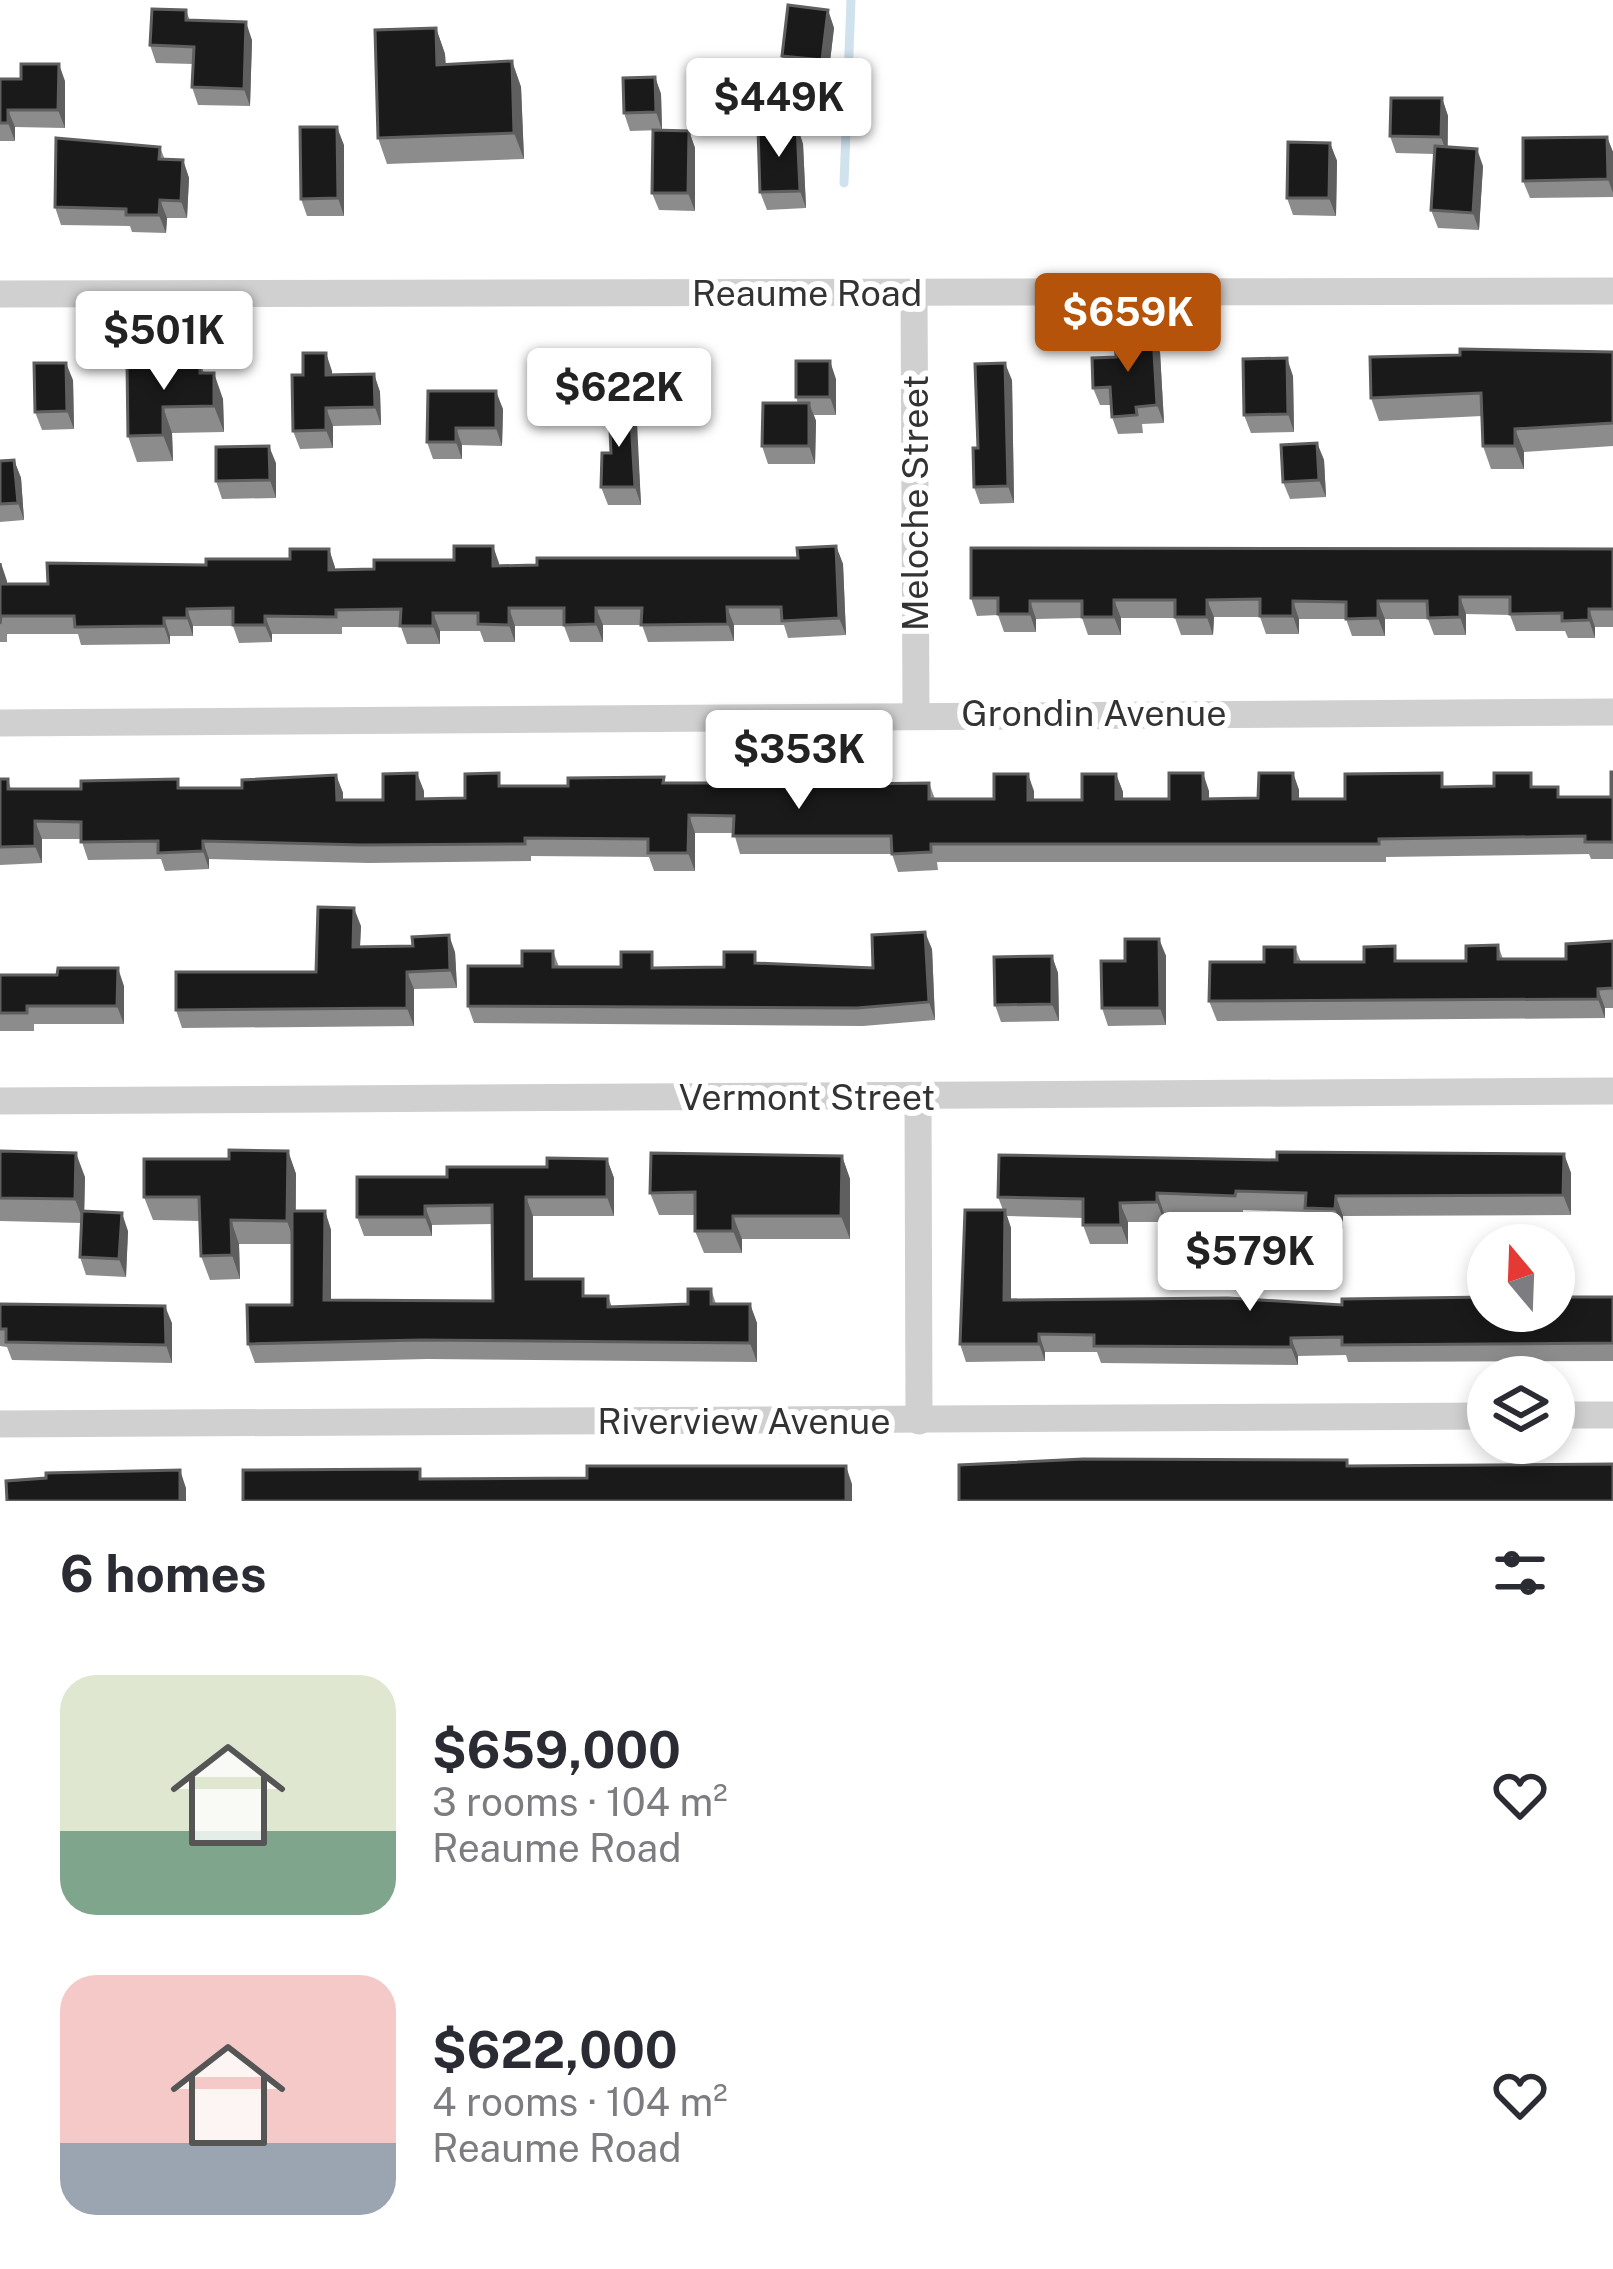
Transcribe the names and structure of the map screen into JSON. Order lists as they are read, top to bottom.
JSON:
{
  "streets": {
    "street": [
      "Reaume Road",
      "Meloche Street",
      "Grondin Avenue",
      "Vermont Street",
      "Riverview Avenue"
    ]
  },
  "crossings": [
    ["Reaume Road", "Meloche Street"],
    ["Meloche Street", "Grondin Avenue"]
  ],
  "north": "top",
  "page": {
    "price": [
      "$449K",
      "$659K",
      "$501K",
      "$622K",
      "$353K",
      "$579K"
    ],
    "heading": "6 homes",
    "list": [
      {
        "name": "$659,000",
        "note": "3 rooms · 104 m² · Reaume Road"
      },
      {
        "name": "$622,000",
        "note": "4 rooms · 104 m² · Reaume Road"
      }
    ]
  }
}
